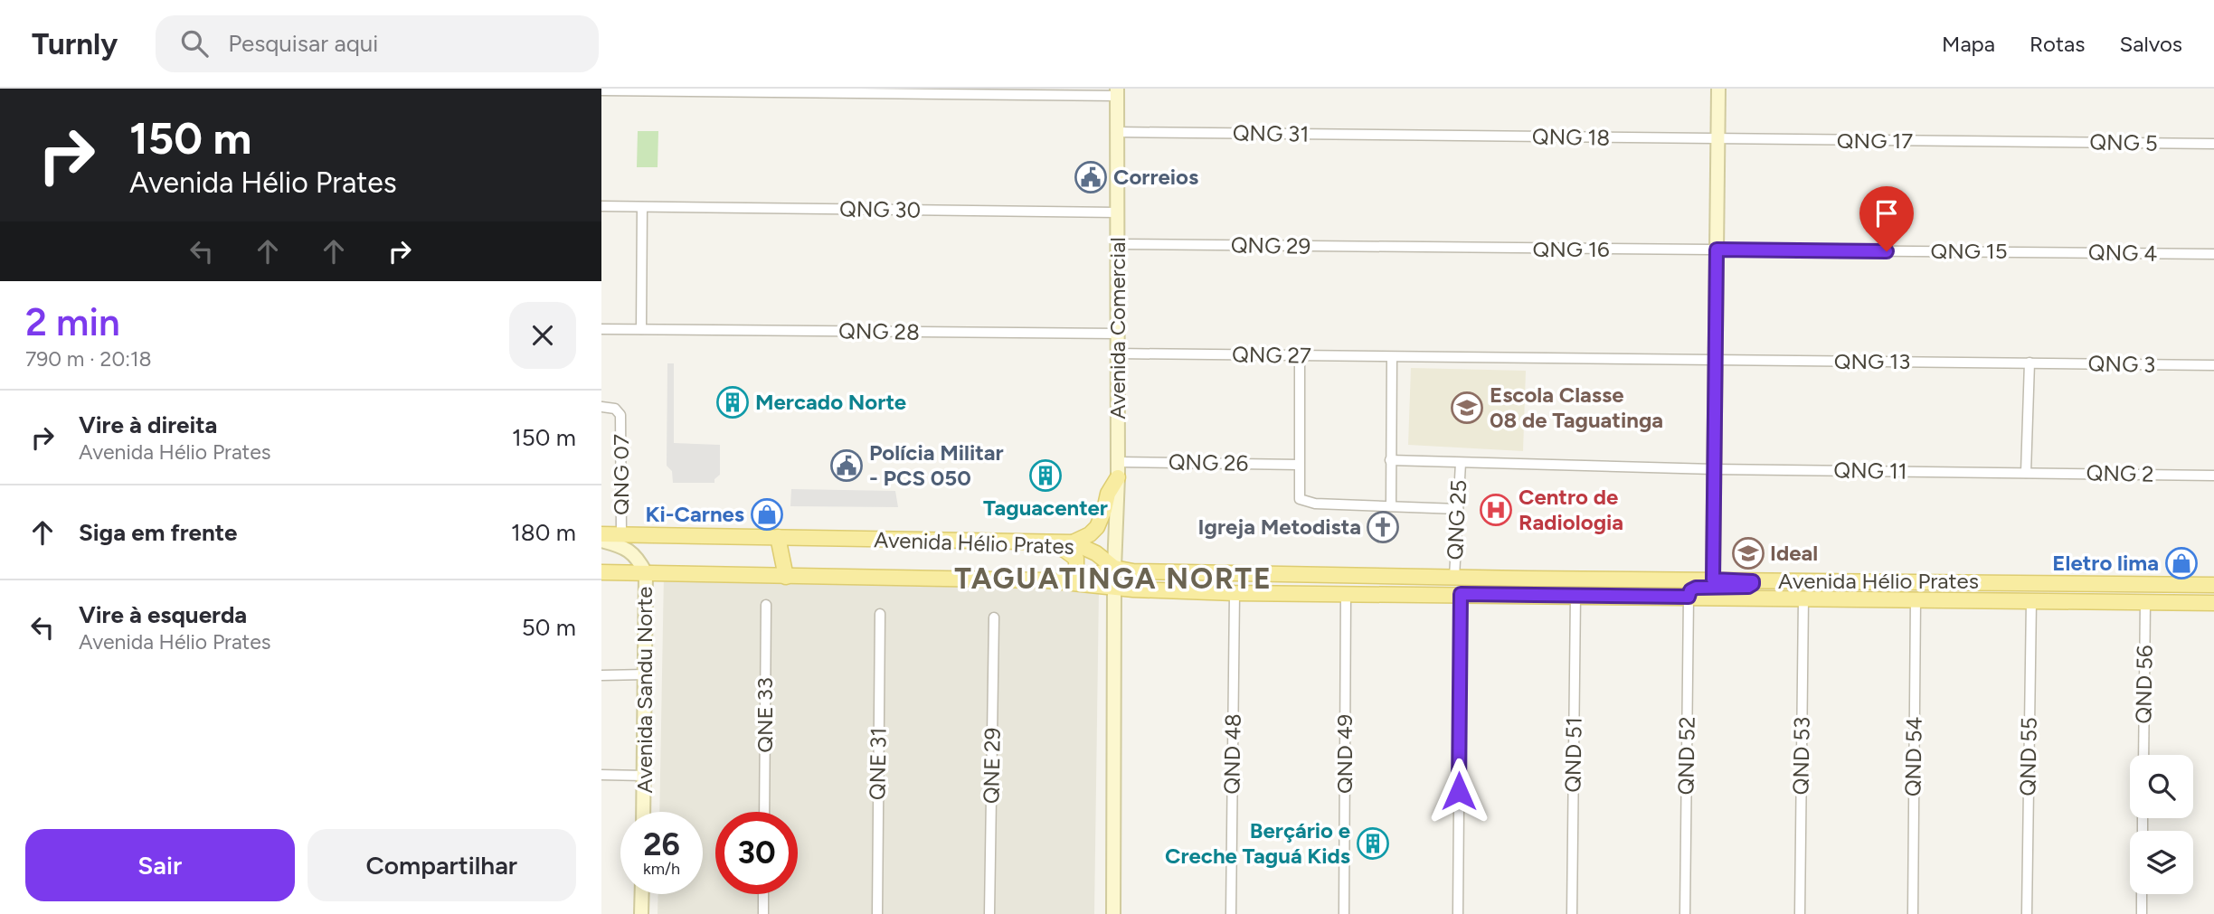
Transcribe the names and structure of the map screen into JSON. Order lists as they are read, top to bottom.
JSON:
{
  "streets": {
    "main road": ["Avenida Comercial", "Avenida Hélio Prates", "Avenida Sandu Norte"],
    "street": [
      "QNG 31",
      "QNG 18",
      "QNG 17",
      "QNG 5",
      "QNG 30",
      "QNG 29",
      "QNG 16",
      "QNG 15",
      "QNG 4",
      "QNG 28",
      "QNG 27",
      "QNG 13",
      "QNG 3",
      "QNG 26",
      "QNG 11",
      "QNG 2",
      "QNG 07",
      "QNG 25",
      "QND 56",
      "QNE 33",
      "QND 48",
      "QND 49",
      "QND 51",
      "QND 52",
      "QND 53",
      "QND 54",
      "QND 55",
      "QNE 31",
      "QNE 29"
    ]
  },
  "crossings": [
    ["QNG 31", "QNG 18"],
    ["QNG 31", "Avenida Comercial"],
    ["QNG 18", "QNG 17"],
    ["QNG 17", "QNG 5"],
    ["QNG 30", "Avenida Comercial"],
    ["QNG 29", "QNG 16"],
    ["QNG 29", "Avenida Comercial"],
    ["QNG 16", "QNG 15"],
    ["QNG 15", "QNG 4"],
    ["Avenida Comercial", "QNG 28"],
    ["Avenida Comercial", "QNG 27"],
    ["Avenida Comercial", "QNG 26"],
    ["Avenida Comercial", "Avenida Hélio Prates"],
    ["QNG 27", "QNG 13"],
    ["QNG 13", "QNG 3"],
    ["QNG 11", "QNG 2"],
    ["QNG 11", "QNG 25"],
    ["QNG 07", "Avenida Hélio Prates"],
    ["QNG 25", "Avenida Hélio Prates"],
    ["Avenida Hélio Prates", "QND 56"],
    ["Avenida Hélio Prates", "Avenida Sandu Norte"],
    ["Avenida Hélio Prates", "QND 48"],
    ["Avenida Hélio Prates", "QND 49"],
    ["Avenida Hélio Prates", "QND 51"],
    ["Avenida Hélio Prates", "QND 52"],
    ["Avenida Hélio Prates", "QND 53"],
    ["Avenida Hélio Prates", "QND 54"],
    ["Avenida Hélio Prates", "QND 55"]
  ],
  "districts": ["TAGUATINGA NORTE"],
  "places": {
    "public building": ["Correios", "Polícia Militar - PCS 050"],
    "building": ["Mercado Norte", "Taguacenter", "Berçário e Creche Taguá Kids"],
    "school or university": ["Escola Classe 08 de Taguatinga", "Ideal"],
    "hospital": ["Centro de Radiologia"],
    "shop": ["Ki-Carnes", "Eletro lima"],
    "church": ["Igreja Metodista"]
  },
  "page": {
    "header": "Turnly",
    "search": "Pesquisar aqui",
    "nav": ["Mapa", "Rotas", "Salvos"],
    "turn": ["150 m", "Avenida Hélio Prates"],
    "heading": ["2 min", "790 m · 20:18"],
    "list": [
      {
        "name": "Vire à direita",
        "note": "Avenida Hélio Prates",
        "value": "150 m"
      },
      {
        "name": "Siga em frente",
        "value": "180 m"
      },
      {
        "name": "Vire à esquerda",
        "note": "Avenida Hélio Prates",
        "value": "50 m"
      }
    ],
    "speed": "26 km/h",
    "limit": "30",
    "buttons": ["Sair", "Compartilhar"]
  }
}
